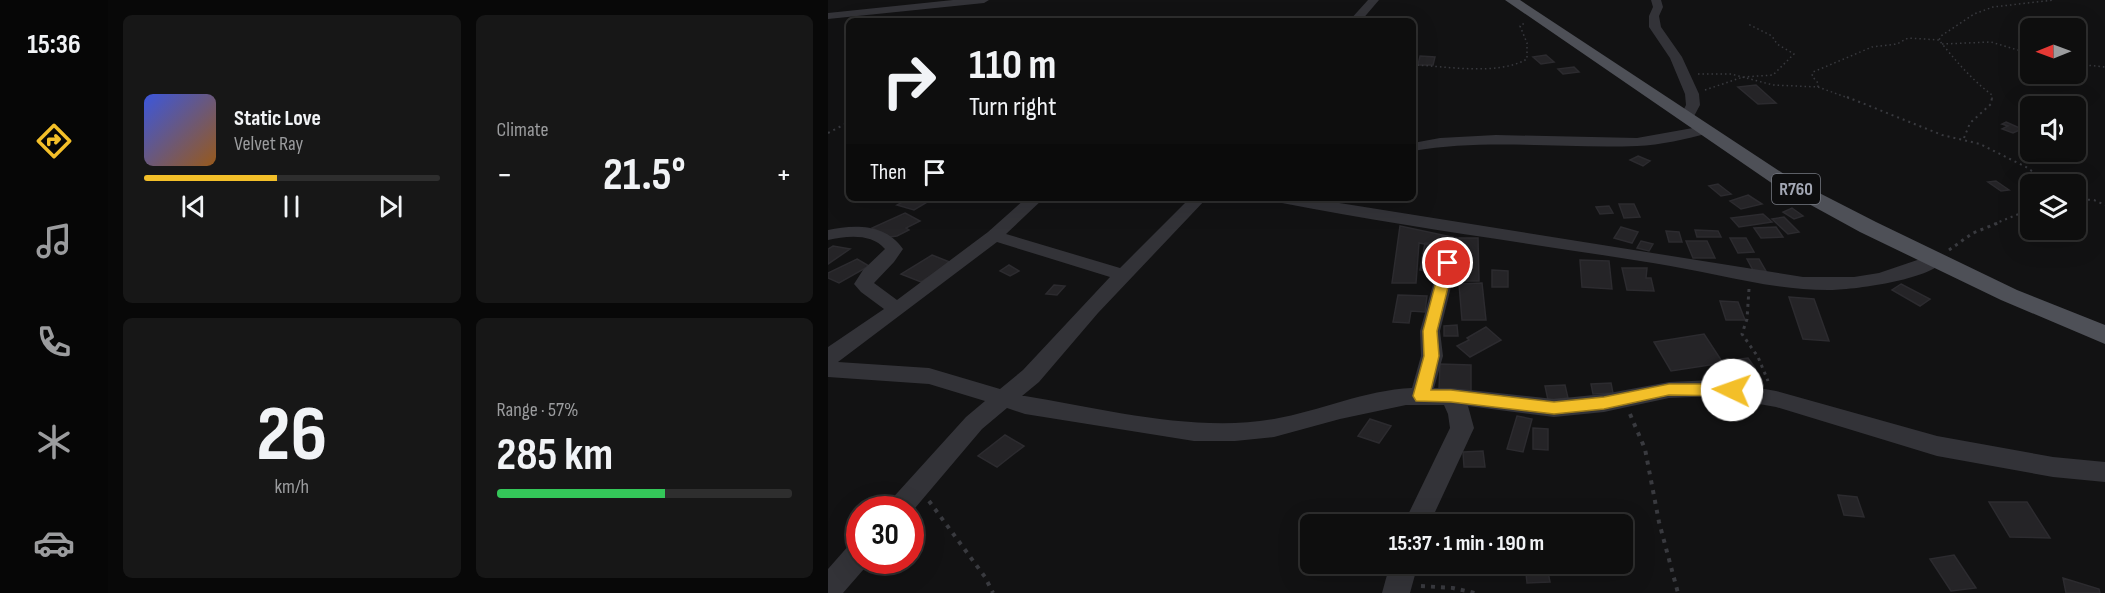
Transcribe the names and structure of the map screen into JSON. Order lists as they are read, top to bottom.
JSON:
{
  "streets": {
    "main road": ["R760"]
  },
  "north": "left",
  "page": {
    "tabs": "15:36",
    "tile": [
      "Climate",
      ["26", "km/h"],
      ["Range · 57%", "285 km"]
    ],
    "turn": ["110 m", "Turn right"],
    "song": ["Static Love", "Velvet Ray"],
    "then": "Then",
    "heat": ["−", "21.5°", "+"],
    "limit": "30",
    "trip": "15:37 · 1 min · 190 m"
  }
}
